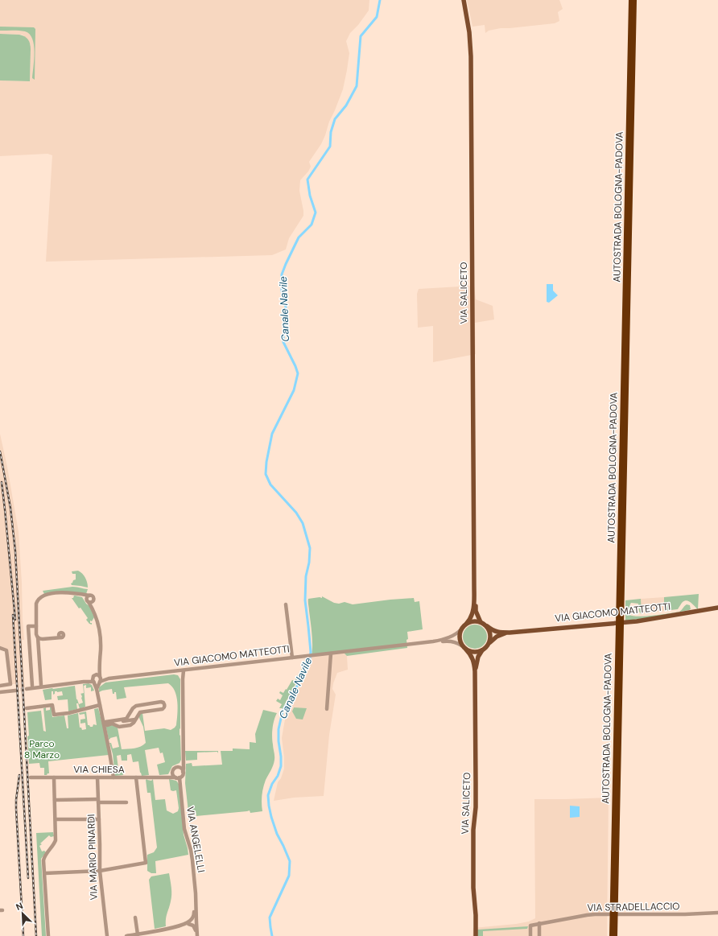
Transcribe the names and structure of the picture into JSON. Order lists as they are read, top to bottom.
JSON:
{
  "streets": {
    "highway": ["AUTOSTRADA BOLOGNA-PADOVA"],
    "main road": ["VIA SALICETO", "VIA GIACOMO MATTEOTTI"],
    "street": [
      "VIA CHIESA",
      "VIA ANGELELLI",
      "VIA MARIO PINARDI",
      "VIA STRADELLACCIO"
    ]
  },
  "crossings": [
    ["VIA SALICETO", "VIA GIACOMO MATTEOTTI"],
    ["VIA CHIESA", "VIA ANGELELLI"],
    ["VIA CHIESA", "VIA MARIO PINARDI"]
  ],
  "water": ["Canale Navile"],
  "parks": ["Parco 8 Marzo"],
  "north": "top left"
}
